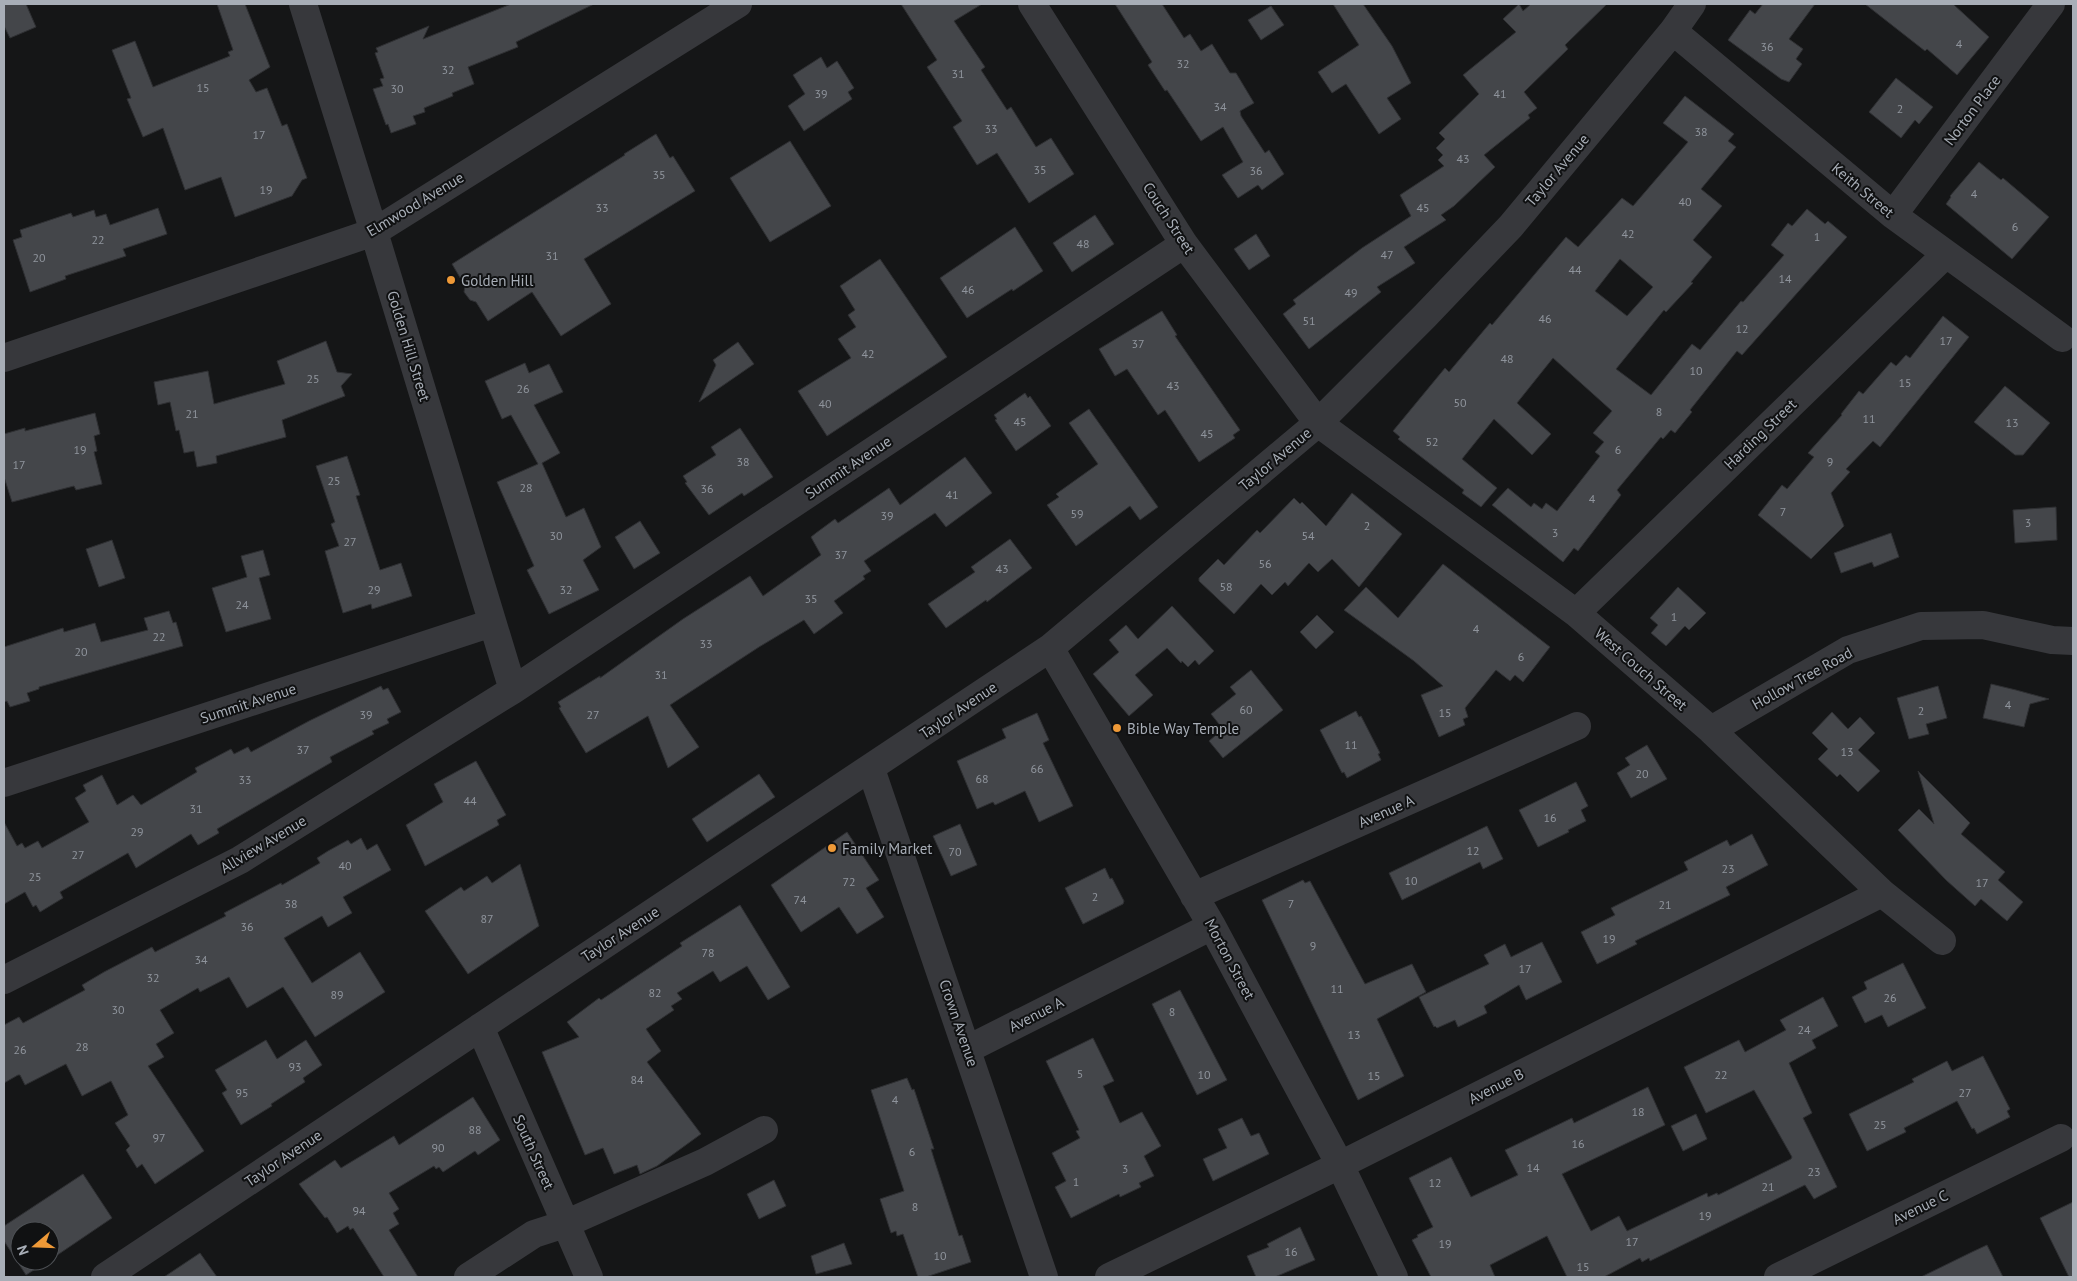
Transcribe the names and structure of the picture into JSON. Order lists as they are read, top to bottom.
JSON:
{
  "streets": {
    "street": [
      "Norton Place",
      "Taylor Avenue",
      "Keith Street",
      "Elmwood Avenue",
      "Couch Street",
      "Golden Hill Street",
      "Harding Street",
      "Summit Avenue",
      "West Couch Street",
      "Hollow Tree Road",
      "Avenue A",
      "Allview Avenue",
      "Morton Street",
      "Crown Avenue",
      "Avenue B",
      "South Street",
      "Avenue C"
    ]
  },
  "crossings": [
    ["Norton Place", "Keith Street"],
    ["Taylor Avenue", "Keith Street"],
    ["Taylor Avenue", "Couch Street"],
    ["Taylor Avenue", "West Couch Street"],
    ["Taylor Avenue", "Morton Street"],
    ["Taylor Avenue", "Crown Avenue"],
    ["Taylor Avenue", "South Street"],
    ["Keith Street", "Harding Street"],
    ["Elmwood Avenue", "Golden Hill Street"],
    ["Couch Street", "Summit Avenue"],
    ["Couch Street", "West Couch Street"],
    ["Golden Hill Street", "Summit Avenue"],
    ["Golden Hill Street", "Allview Avenue"],
    ["Harding Street", "West Couch Street"],
    ["Summit Avenue", "Allview Avenue"],
    ["West Couch Street", "Hollow Tree Road"],
    ["West Couch Street", "Avenue B"],
    ["Avenue A", "Morton Street"],
    ["Avenue A", "Crown Avenue"],
    ["Morton Street", "Avenue B"]
  ],
  "places": ["Golden Hill", "Bible Way Temple", "Family Market"],
  "house_numbers": [
    "4",
    "36",
    "32",
    "32",
    "31",
    "15",
    "30",
    "39",
    "41",
    "34",
    "2",
    "33",
    "38",
    "17",
    "43",
    "35",
    "36",
    "35",
    "19",
    "4",
    "40",
    "33",
    "45",
    "6",
    "42",
    "1",
    "22",
    "48",
    "47",
    "31",
    "20",
    "44",
    "14",
    "46",
    "49",
    "46",
    "51",
    "12",
    "17",
    "37",
    "42",
    "48",
    "10",
    "25",
    "15",
    "43",
    "26",
    "50",
    "40",
    "8",
    "21",
    "11",
    "45",
    "13",
    "45",
    "52",
    "19",
    "6",
    "38",
    "9",
    "17",
    "25",
    "28",
    "36",
    "41",
    "4",
    "7",
    "59",
    "39",
    "3",
    "2",
    "3",
    "30",
    "54",
    "27",
    "37",
    "56",
    "43",
    "58",
    "29",
    "32",
    "35",
    "24",
    "1",
    "4",
    "22",
    "33",
    "20",
    "6",
    "31",
    "4",
    "60",
    "2",
    "15",
    "39",
    "27",
    "11",
    "37",
    "13",
    "66",
    "20",
    "68",
    "33",
    "44",
    "31",
    "16",
    "29",
    "12",
    "70",
    "27",
    "40",
    "23",
    "25",
    "10",
    "72",
    "17",
    "2",
    "74",
    "38",
    "7",
    "21",
    "87",
    "36",
    "19",
    "9",
    "78",
    "34",
    "17",
    "32",
    "11",
    "82",
    "89",
    "26",
    "30",
    "8",
    "24",
    "13",
    "28",
    "26",
    "93",
    "5",
    "10",
    "22",
    "15",
    "84",
    "95",
    "27",
    "4",
    "18",
    "25",
    "88",
    "97",
    "16",
    "90",
    "6",
    "14",
    "3",
    "23",
    "1",
    "12",
    "21",
    "8",
    "94",
    "19",
    "17",
    "19",
    "16",
    "10",
    "15"
  ],
  "north": "left"
}
